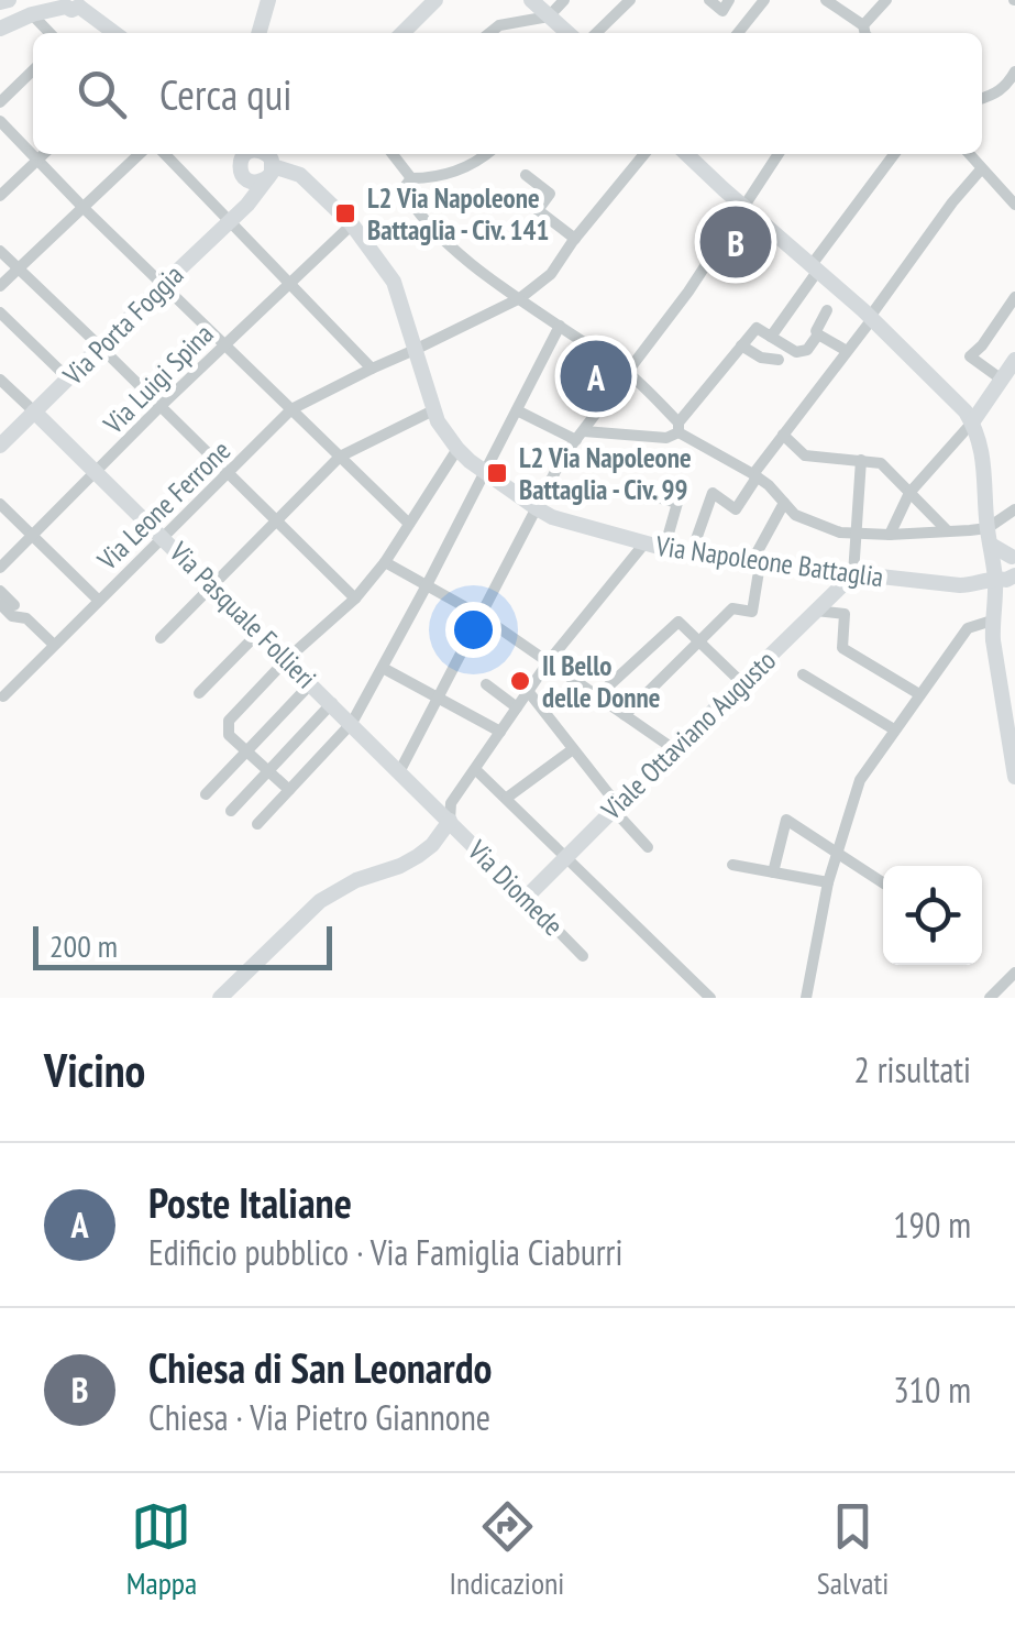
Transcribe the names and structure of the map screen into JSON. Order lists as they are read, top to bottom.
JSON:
{
  "streets": {
    "street": [
      "Via Porta Foggia",
      "Via Luigi Spina",
      "Via Leone Ferrone",
      "Via Napoleone Battaglia",
      "Via Pasquale Follieri",
      "Viale Ottaviano Augusto",
      "Via Diomede"
    ]
  },
  "crossings": [
    ["Via Porta Foggia", "Via Napoleone Battaglia"],
    ["Via Porta Foggia", "Via Pasquale Follieri"],
    ["Via Luigi Spina", "Via Napoleone Battaglia"],
    ["Via Luigi Spina", "Via Pasquale Follieri"],
    ["Via Leone Ferrone", "Via Napoleone Battaglia"],
    ["Via Leone Ferrone", "Via Pasquale Follieri"],
    ["Via Napoleone Battaglia", "Viale Ottaviano Augusto"],
    ["Via Pasquale Follieri", "Via Diomede"],
    ["Viale Ottaviano Augusto", "Via Diomede"]
  ],
  "places": {
    "transit": ["L2 Via Napoleone Battaglia - Civ. 141", "L2 Via Napoleone Battaglia - Civ. 99"],
    "other": ["Il Bello delle Donne"]
  },
  "scale_bar": "200 m",
  "page": {
    "search": "Cerca qui",
    "pins": ["B", "A"],
    "scale": "200 m",
    "heading": ["Vicino", "2 risultati"],
    "list": [
      {
        "mark": "A",
        "name": "Poste Italiane",
        "note": "Edificio pubblico · Via Famiglia Ciaburri",
        "value": "190 m"
      },
      {
        "mark": "B",
        "name": "Chiesa di San Leonardo",
        "note": "Chiesa · Via Pietro Giannone",
        "value": "310 m"
      }
    ],
    "nav": ["Mappa", "Indicazioni", "Salvati"]
  }
}
